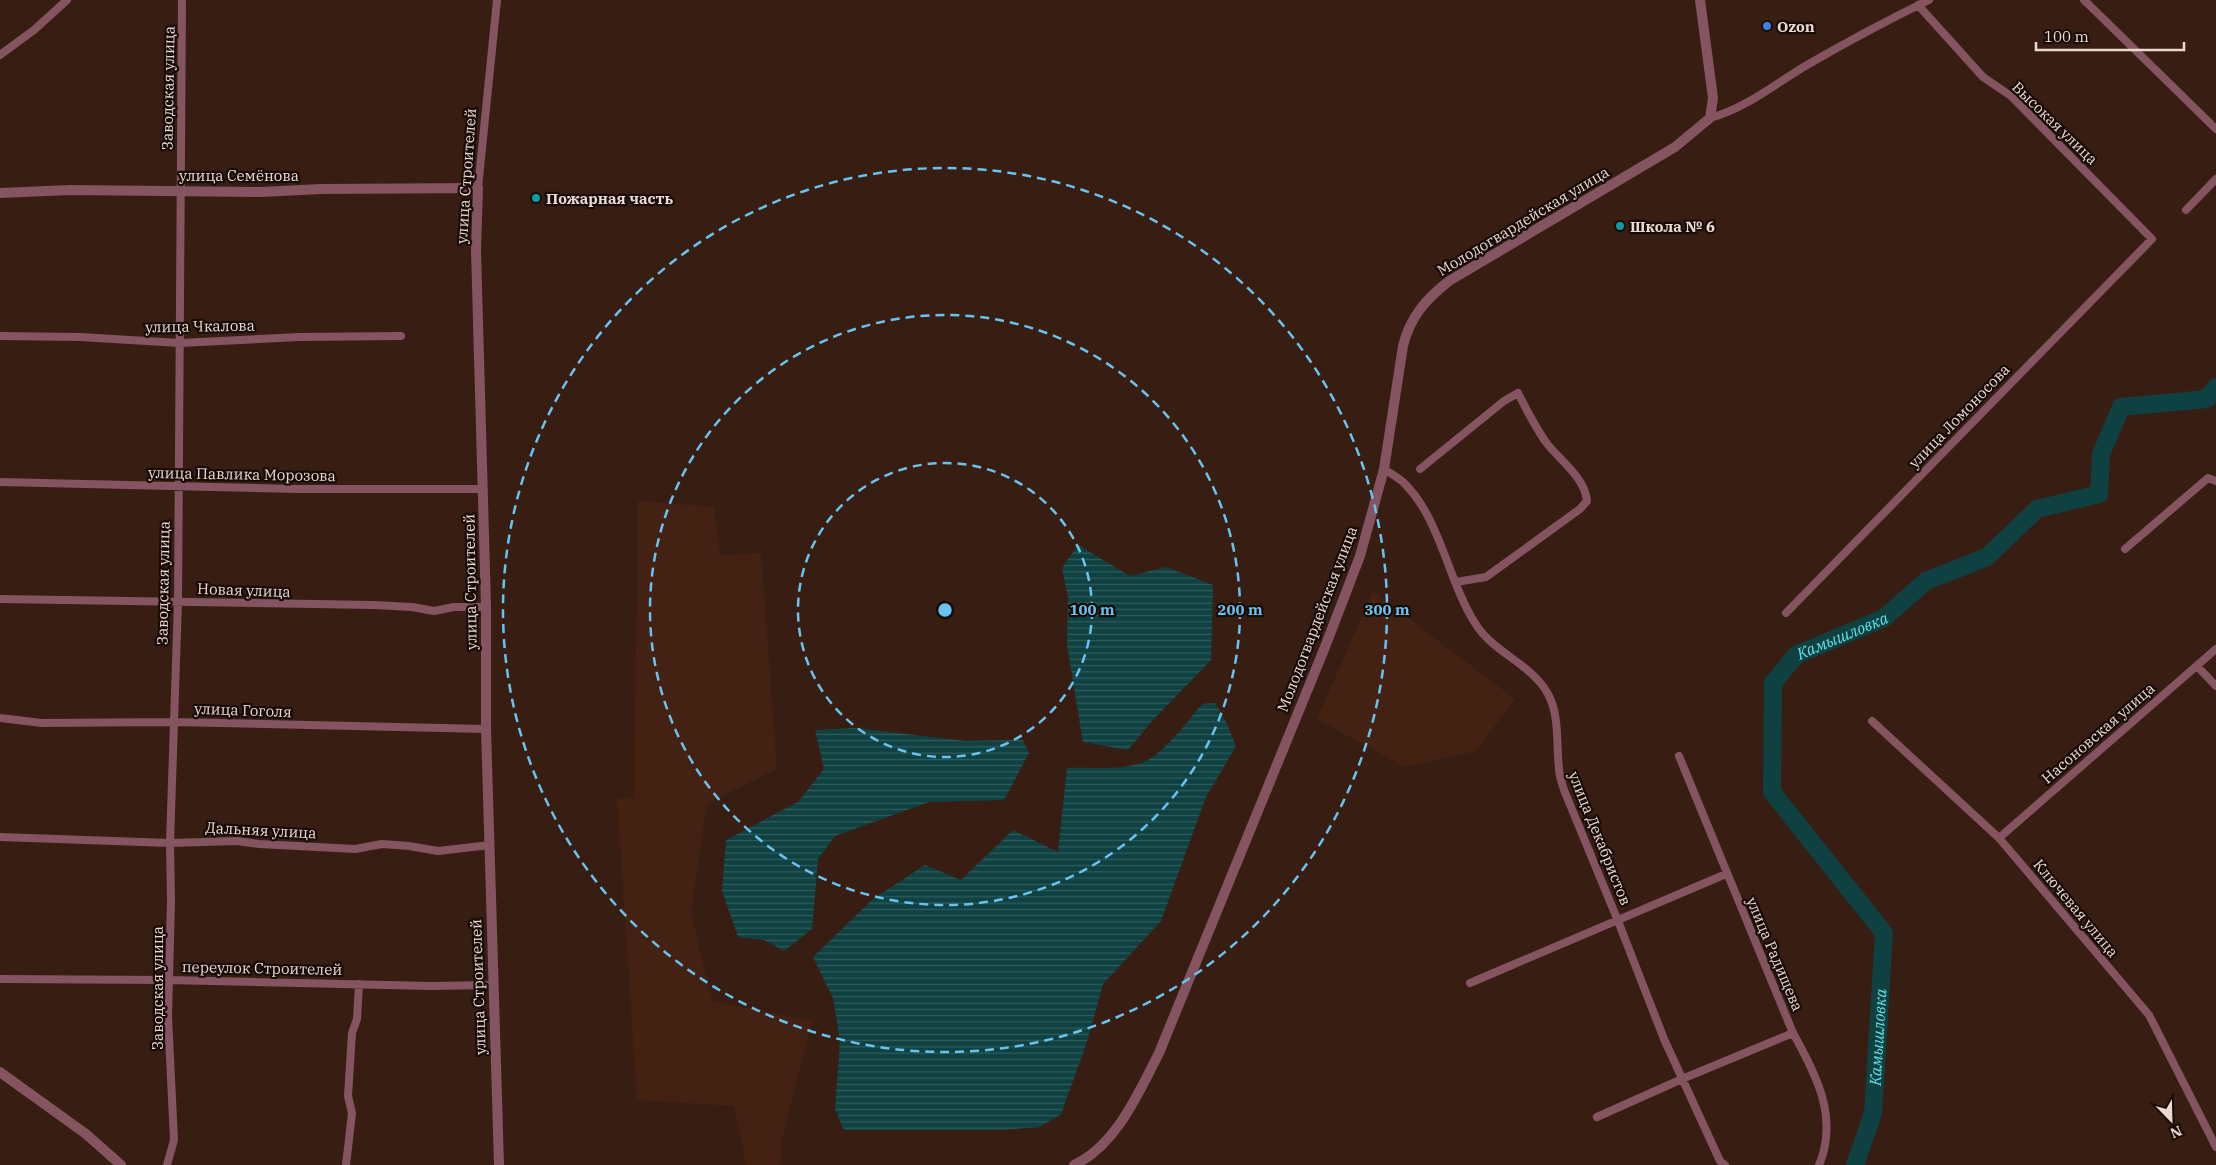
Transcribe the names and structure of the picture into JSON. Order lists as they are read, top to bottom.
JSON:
{
  "streets": {
    "street": [
      "Заводская улица",
      "Высокая улица",
      "улица Семёнова",
      "улица Строителей",
      "Молодогвардейская улица",
      "улица Чкалова",
      "улица Ломоносова",
      "улица Павлика Морозова",
      "Новая улица",
      "улица Гоголя",
      "Насоновская улица",
      "Дальняя улица",
      "улица Декабристов",
      "Ключевая улица",
      "улица Радищева",
      "переулок Строителей"
    ]
  },
  "crossings": [
    ["Заводская улица", "улица Семёнова"],
    ["Заводская улица", "улица Чкалова"],
    ["Заводская улица", "улица Павлика Морозова"],
    ["Заводская улица", "Новая улица"],
    ["Заводская улица", "улица Гоголя"],
    ["Заводская улица", "Дальняя улица"],
    ["Заводская улица", "переулок Строителей"],
    ["Высокая улица", "Молодогвардейская улица"],
    ["Высокая улица", "улица Ломоносова"],
    ["улица Семёнова", "улица Строителей"],
    ["улица Строителей", "улица Павлика Морозова"],
    ["улица Строителей", "Новая улица"],
    ["улица Строителей", "улица Гоголя"],
    ["улица Строителей", "Дальняя улица"],
    ["улица Строителей", "переулок Строителей"],
    ["Молодогвардейская улица", "улица Декабристов"],
    ["Насоновская улица", "Ключевая улица"]
  ],
  "water": ["Камышловка"],
  "places": ["Ozon", "Пожарная часть", "Школа № 6"],
  "scale_bar": "100 m",
  "north": "bottom right",
  "rings": ["100 m", "200 m", "300 m"]
}
